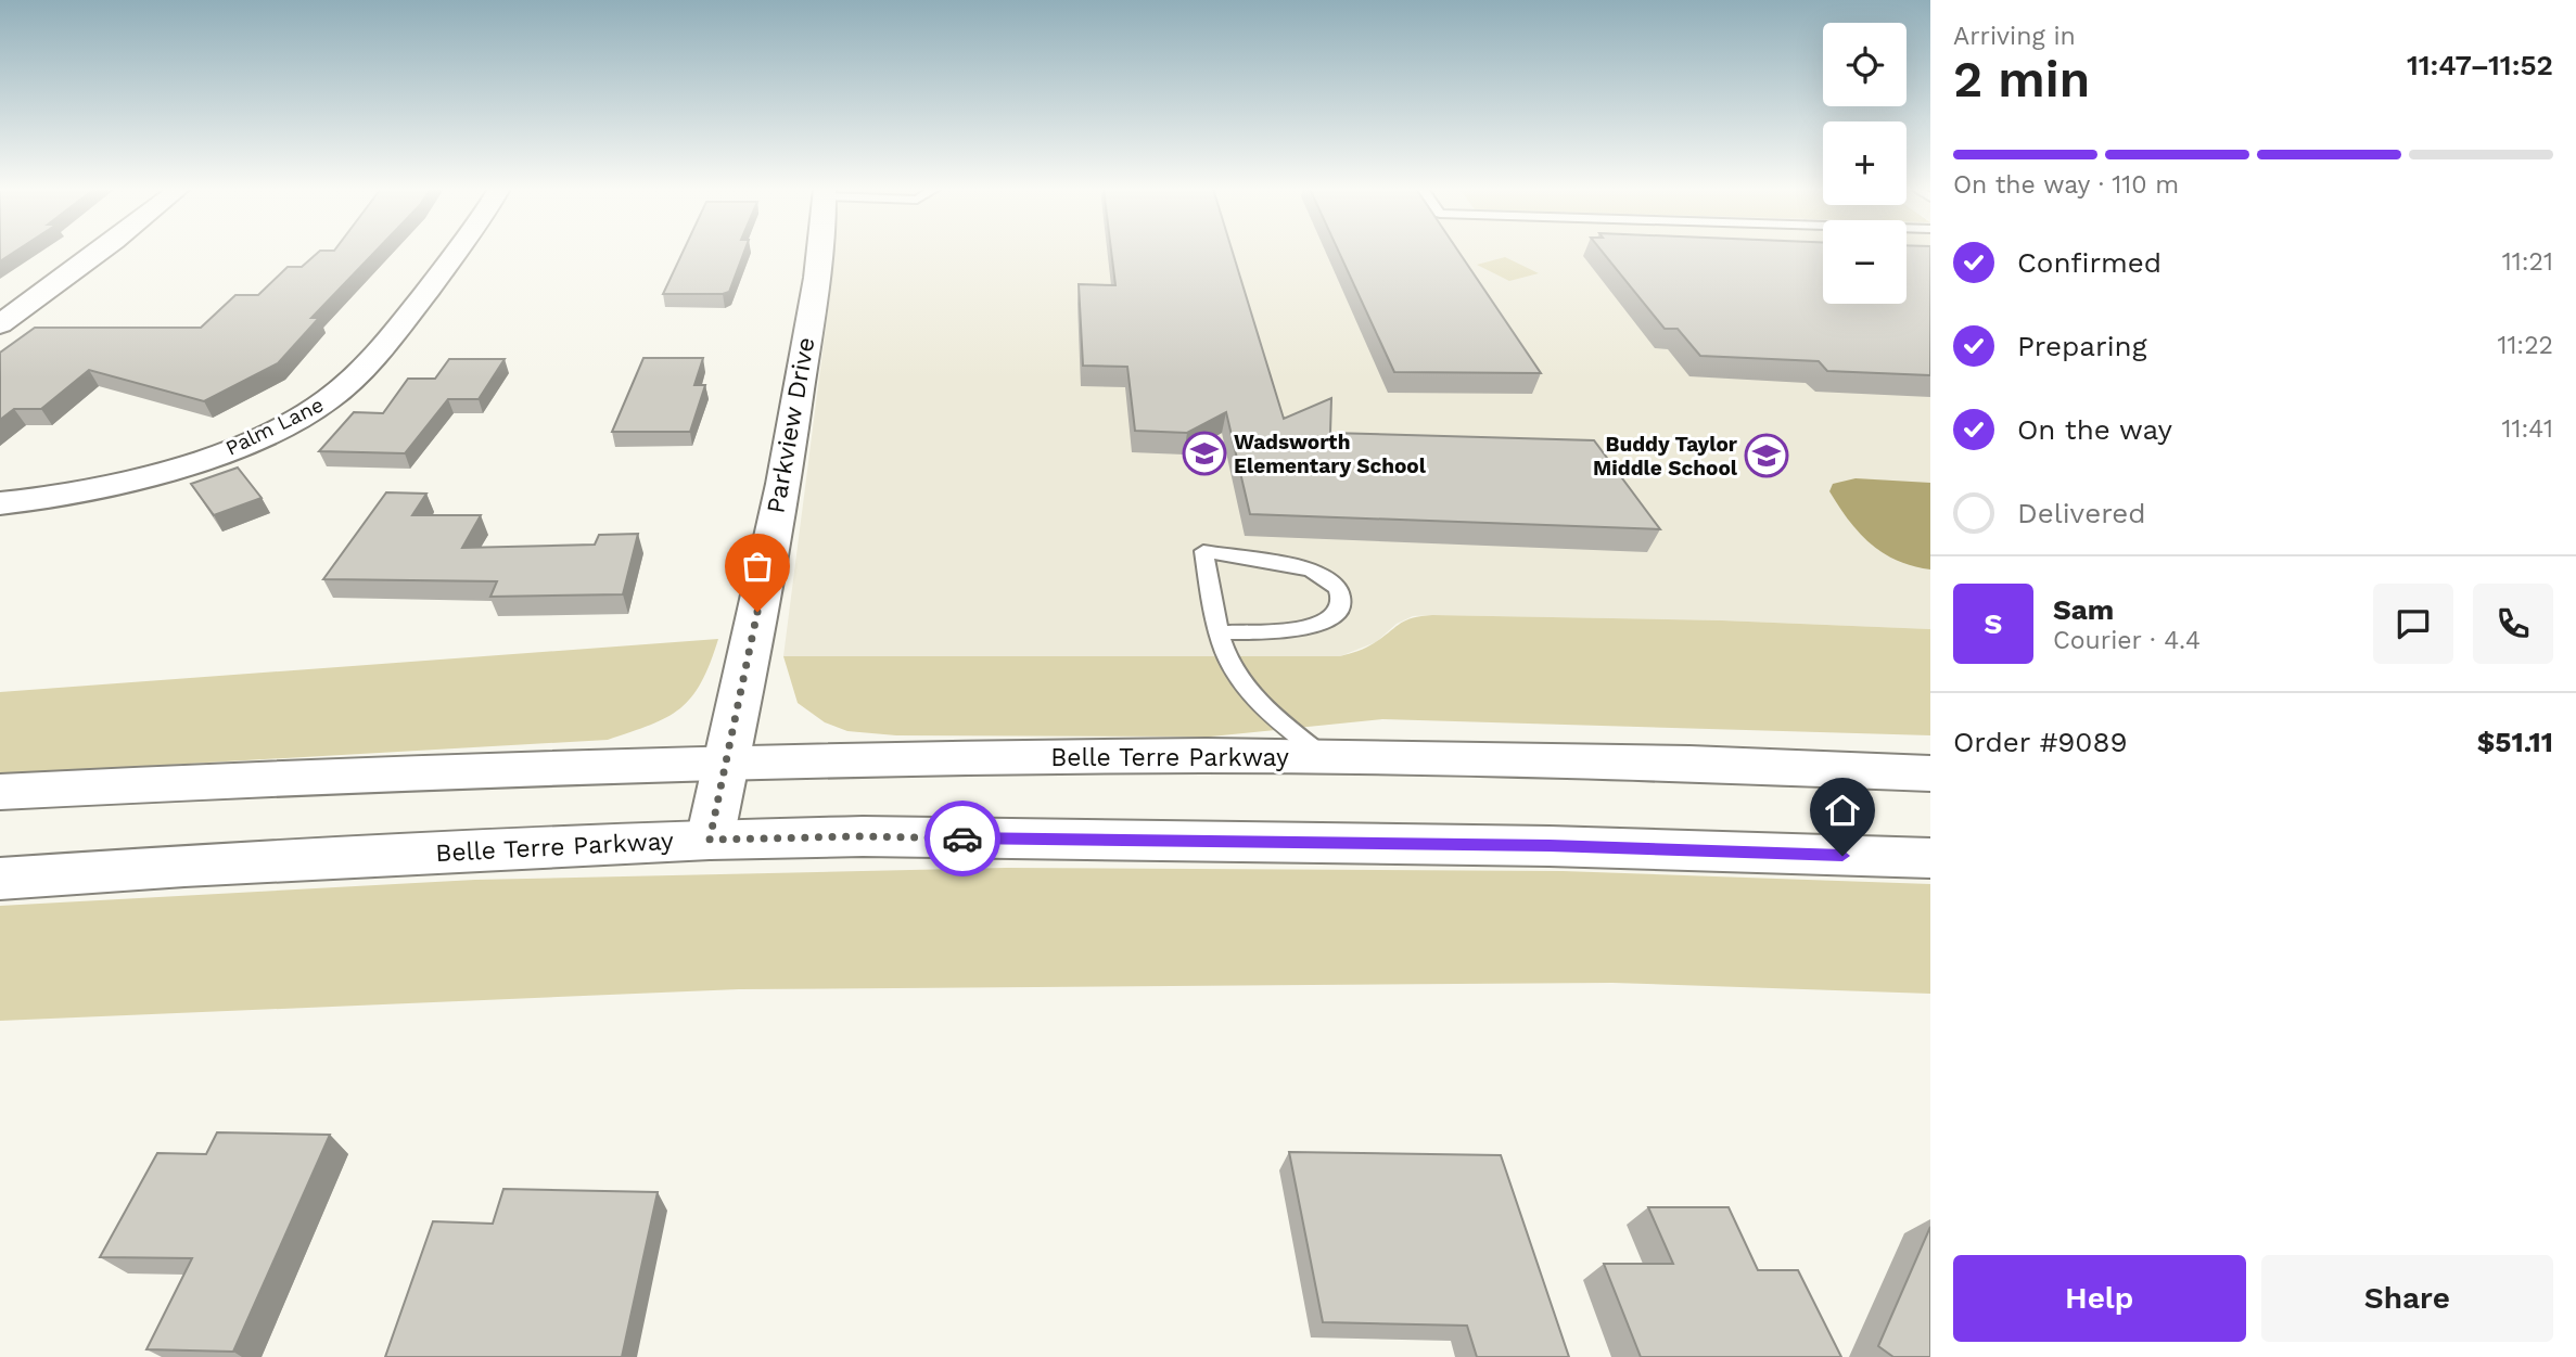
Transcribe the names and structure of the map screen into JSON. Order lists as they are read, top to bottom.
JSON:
{
  "streets": {
    "main road": ["Parkview Drive", "Palm Lane", "Belle Terre Parkway"]
  },
  "crossings": [
    ["Parkview Drive", "Belle Terre Parkway"]
  ],
  "places": {
    "school or university": ["Wadsworth Elementary School", "Buddy Taylor Middle School"]
  },
  "page": {
    "heading": ["2 min", "Arriving in", "11:47–11:52"],
    "panel": [
      "Sam",
      "Courier · 4.4",
      "Order #9089",
      "$51.11"
    ],
    "map_buttons": ["+", "−"],
    "bar": "On the way · 110 m",
    "list": [
      ["Confirmed", "11:21"],
      ["Preparing", "11:22"],
      ["On the way", "11:41"],
      "Delivered"
    ],
    "round": "S",
    "buttons": ["Help", "Share"]
  }
}
